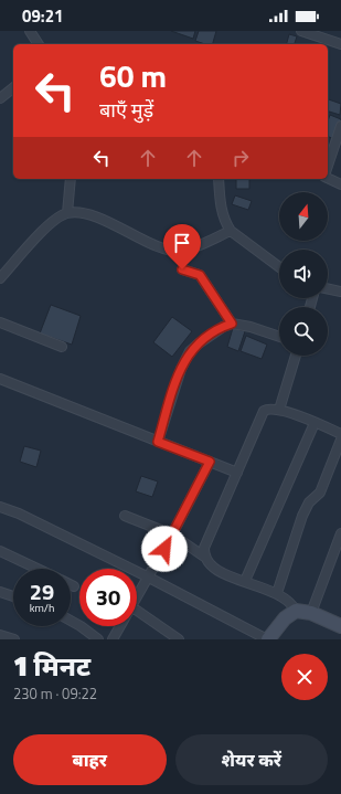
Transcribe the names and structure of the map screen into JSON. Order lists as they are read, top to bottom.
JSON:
{
  "north": "top",
  "page": {
    "status": "09:21",
    "turn": ["60 m", "बाएँ मुड़ें"],
    "speed": "29 km/h",
    "limit": "30",
    "heading": ["1 मिनट", "230 m · 09:22"],
    "buttons": ["बाहर", "शेयर करें"]
  }
}
